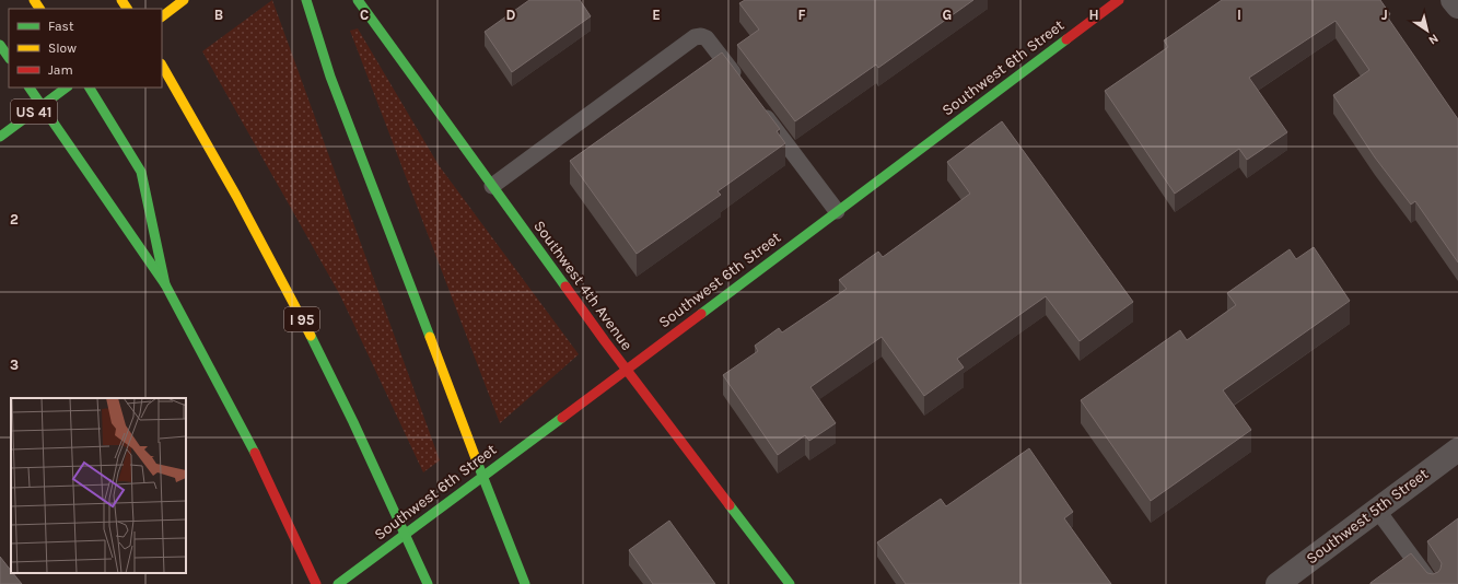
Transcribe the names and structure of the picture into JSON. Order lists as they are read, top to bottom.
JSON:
{
  "streets": {
    "main road": [
      "Southwest 6th Street",
      "US 41",
      "Southwest 4th Avenue",
      "I 95"
    ],
    "street": ["Southwest 5th Street"]
  },
  "crossings": [
    ["Southwest 6th Street", "Southwest 4th Avenue"]
  ],
  "legend": ["Fast", "Slow", "Jam"],
  "north": "bottom right",
  "grid": {
    "columns": [
      "B",
      "C",
      "D",
      "E",
      "F",
      "G",
      "H",
      "I",
      "J"
    ],
    "rows": ["2", "3"]
  }
}
